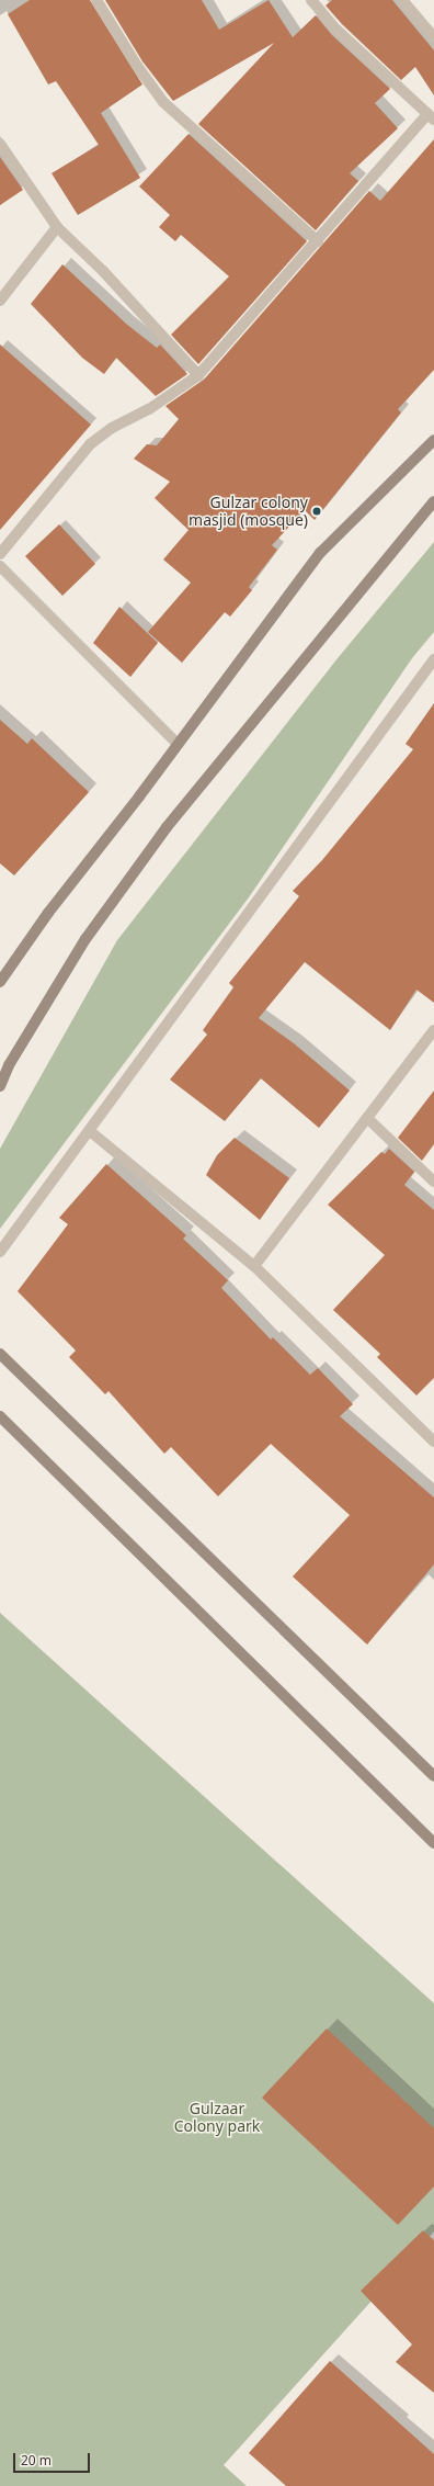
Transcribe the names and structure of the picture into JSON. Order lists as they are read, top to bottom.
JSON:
{
  "parks": ["Gulzaar Colony park"],
  "places": ["Gulzar colony masjid (mosque)"],
  "scale_bar": "20 m"
}
